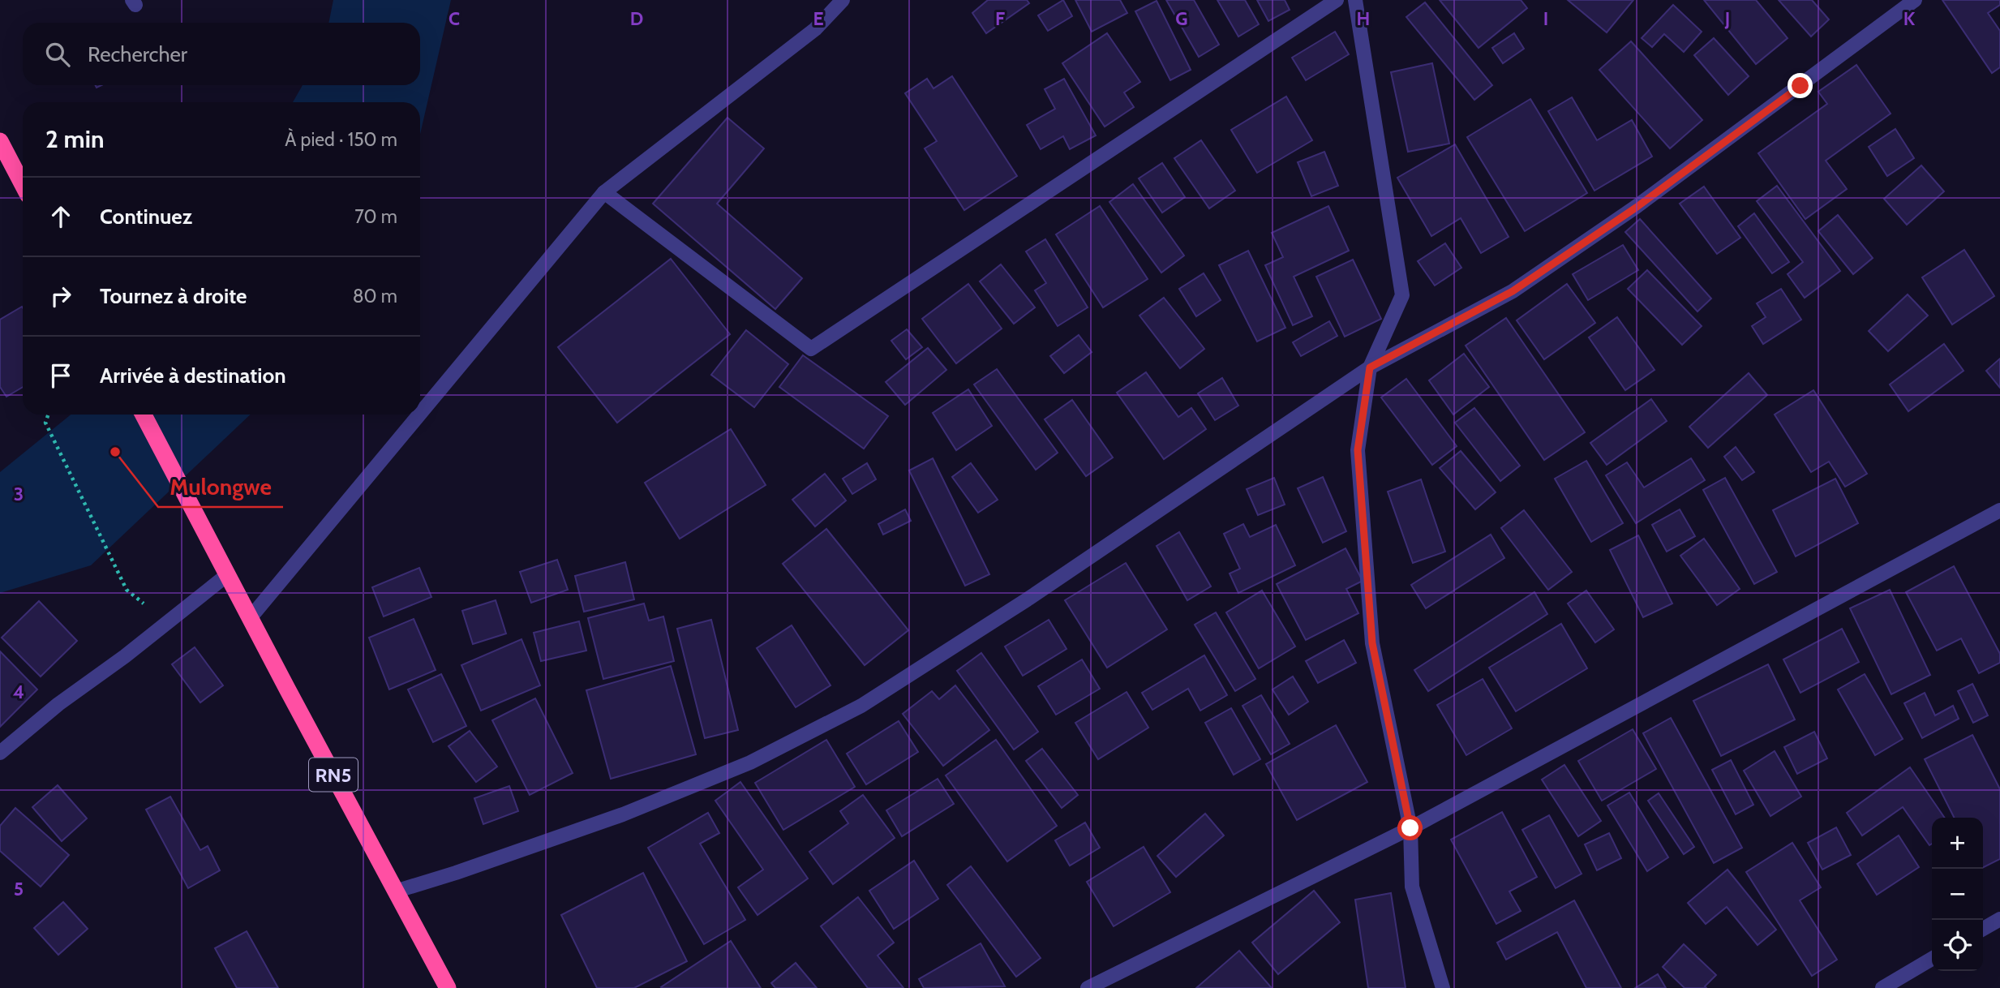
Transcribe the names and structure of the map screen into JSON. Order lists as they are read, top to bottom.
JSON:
{
  "streets": {
    "highway": ["RN5"]
  },
  "places": ["Mulongwe"],
  "page": {
    "search": "Rechercher",
    "heading": ["2 min", "À pied · 150 m"],
    "list": [
      ["Continuez", "70 m"],
      ["Tournez à droite", "80 m"],
      "Arrivée à destination"
    ],
    "map_buttons": ["+", "−"]
  },
  "grid": {
    "columns": [
      "C",
      "D",
      "E",
      "F",
      "G",
      "H",
      "I",
      "J",
      "K"
    ],
    "rows": ["3", "4", "5"]
  }
}
